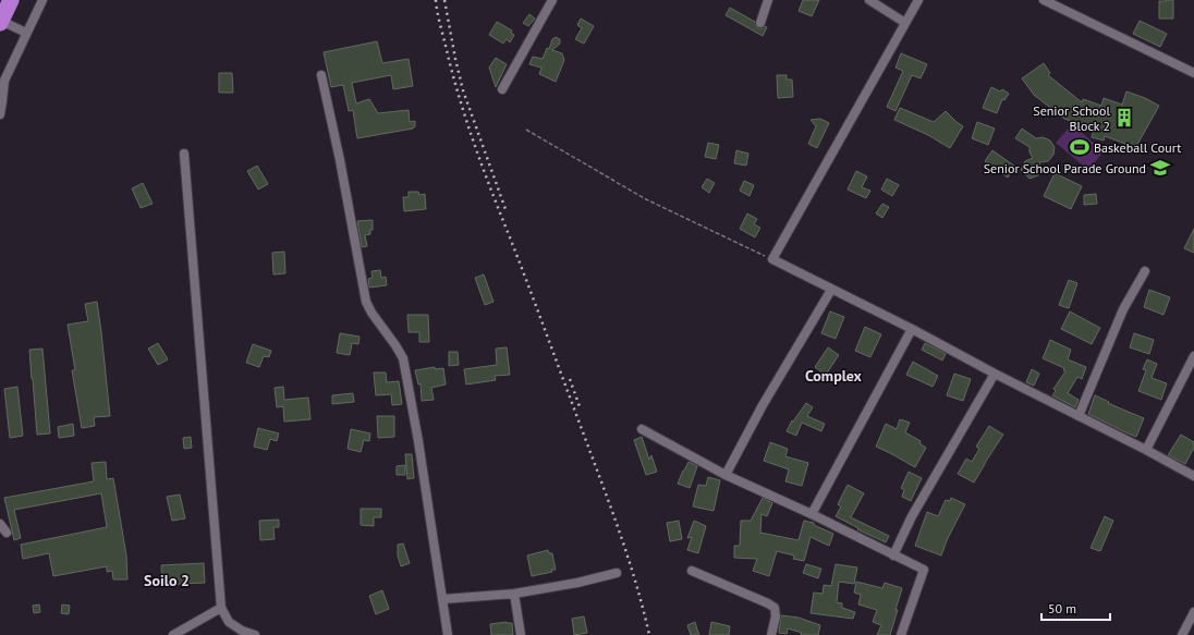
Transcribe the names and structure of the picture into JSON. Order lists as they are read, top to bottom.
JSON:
{
  "districts": ["Complex", "Soilo 2"],
  "places": {
    "building": ["Senior School Block 2"],
    "sports": ["Baskeball Court"],
    "school or university": ["Senior School Parade Ground"]
  },
  "scale_bar": "50 m"
}
